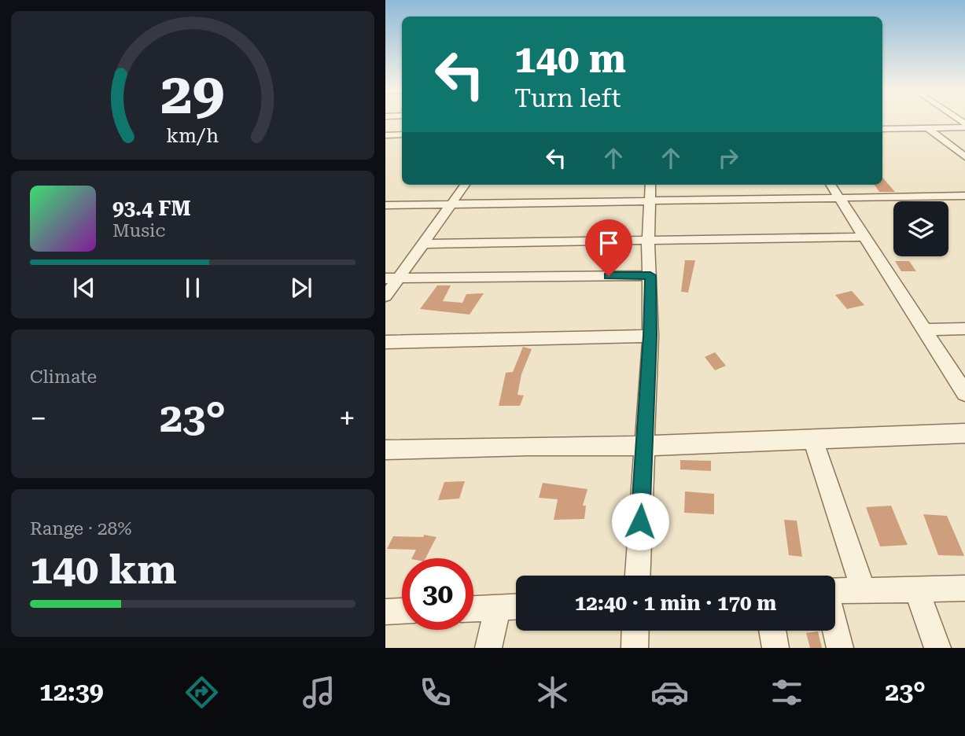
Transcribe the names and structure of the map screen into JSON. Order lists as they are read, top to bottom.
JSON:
{
  "page": {
    "turn": ["140 m", "Turn left"],
    "song": ["93.4 FM", "Music"],
    "tile": [
      "Climate",
      ["Range · 28%", "140 km"]
    ],
    "heat": ["−", "23°", "+"],
    "limit": "30",
    "trip": "12:40 · 1 min · 170 m",
    "tabs": ["12:39", "23°"],
    "gauge": ["29", "km/h"]
  }
}
